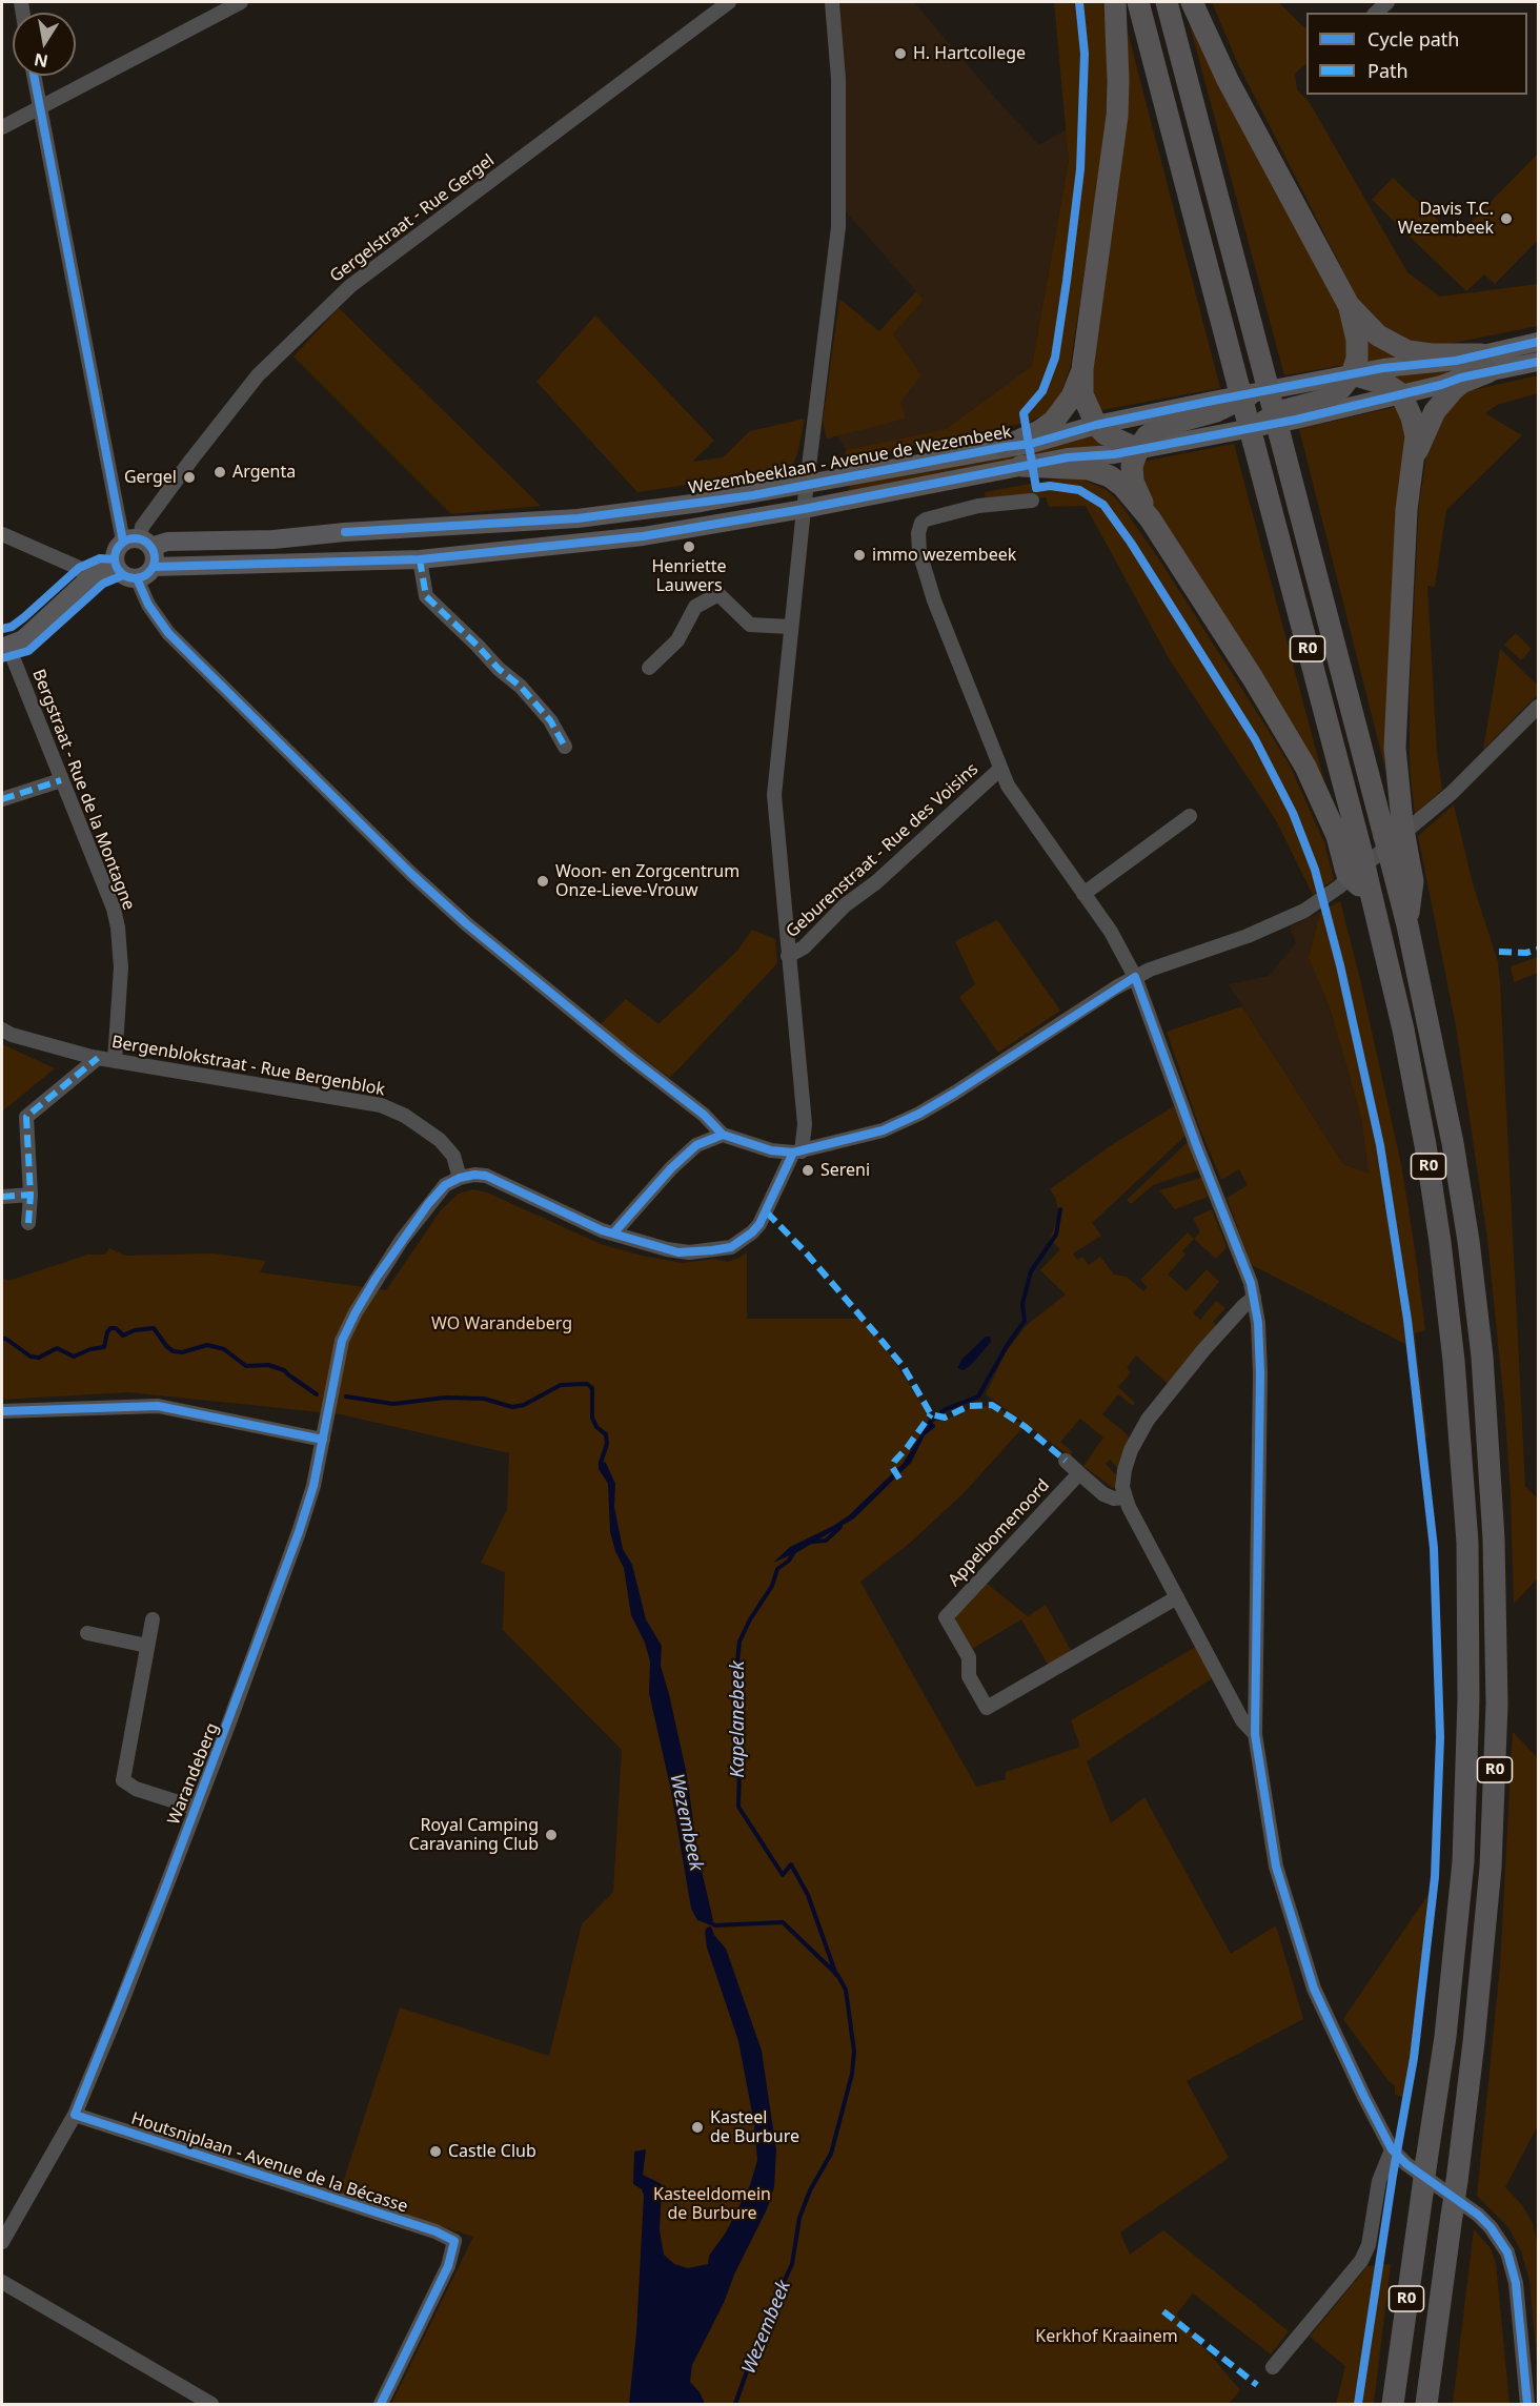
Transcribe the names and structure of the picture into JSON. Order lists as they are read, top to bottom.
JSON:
{
  "streets": {
    "highway": ["R0"],
    "main road": ["Wezembeeklaan - Avenue de Wezembeek"],
    "street": [
      "Gergelstraat - Rue Gergel",
      "Bergstraat - Rue de la Montagne",
      "Geburenstraat - Rue des Voisins",
      "Bergenblokstraat - Rue Bergenblok",
      "Appelbomenoord",
      "Warandeberg",
      "Houtsniplaan - Avenue de la Bécasse"
    ]
  },
  "crossings": [
    ["Gergelstraat - Rue Gergel", "Wezembeeklaan - Avenue de Wezembeek"],
    ["Wezembeeklaan - Avenue de Wezembeek", "R0"],
    ["Bergstraat - Rue de la Montagne", "Bergenblokstraat - Rue Bergenblok"],
    ["Bergenblokstraat - Rue Bergenblok", "Warandeberg"],
    ["Warandeberg", "Houtsniplaan - Avenue de la Bécasse"]
  ],
  "water": ["Kapelanebeek", "Wezembeek"],
  "parks": ["WO Warandeberg", "Kasteeldomein de Burbure", "Kerkhof Kraainem"],
  "places": [
    "H. Hartcollege",
    "Davis T.C. Wezembeek",
    "Argenta",
    "Gergel",
    "Henriette Lauwers",
    "immo wezembeek",
    "Woon- en Zorgcentrum Onze-Lieve-Vrouw",
    "Sereni",
    "Royal Camping Caravaning Club",
    "Kasteel de Burbure",
    "Castle Club"
  ],
  "legend": ["Cycle path", "Path"],
  "north": "bottom"
}
